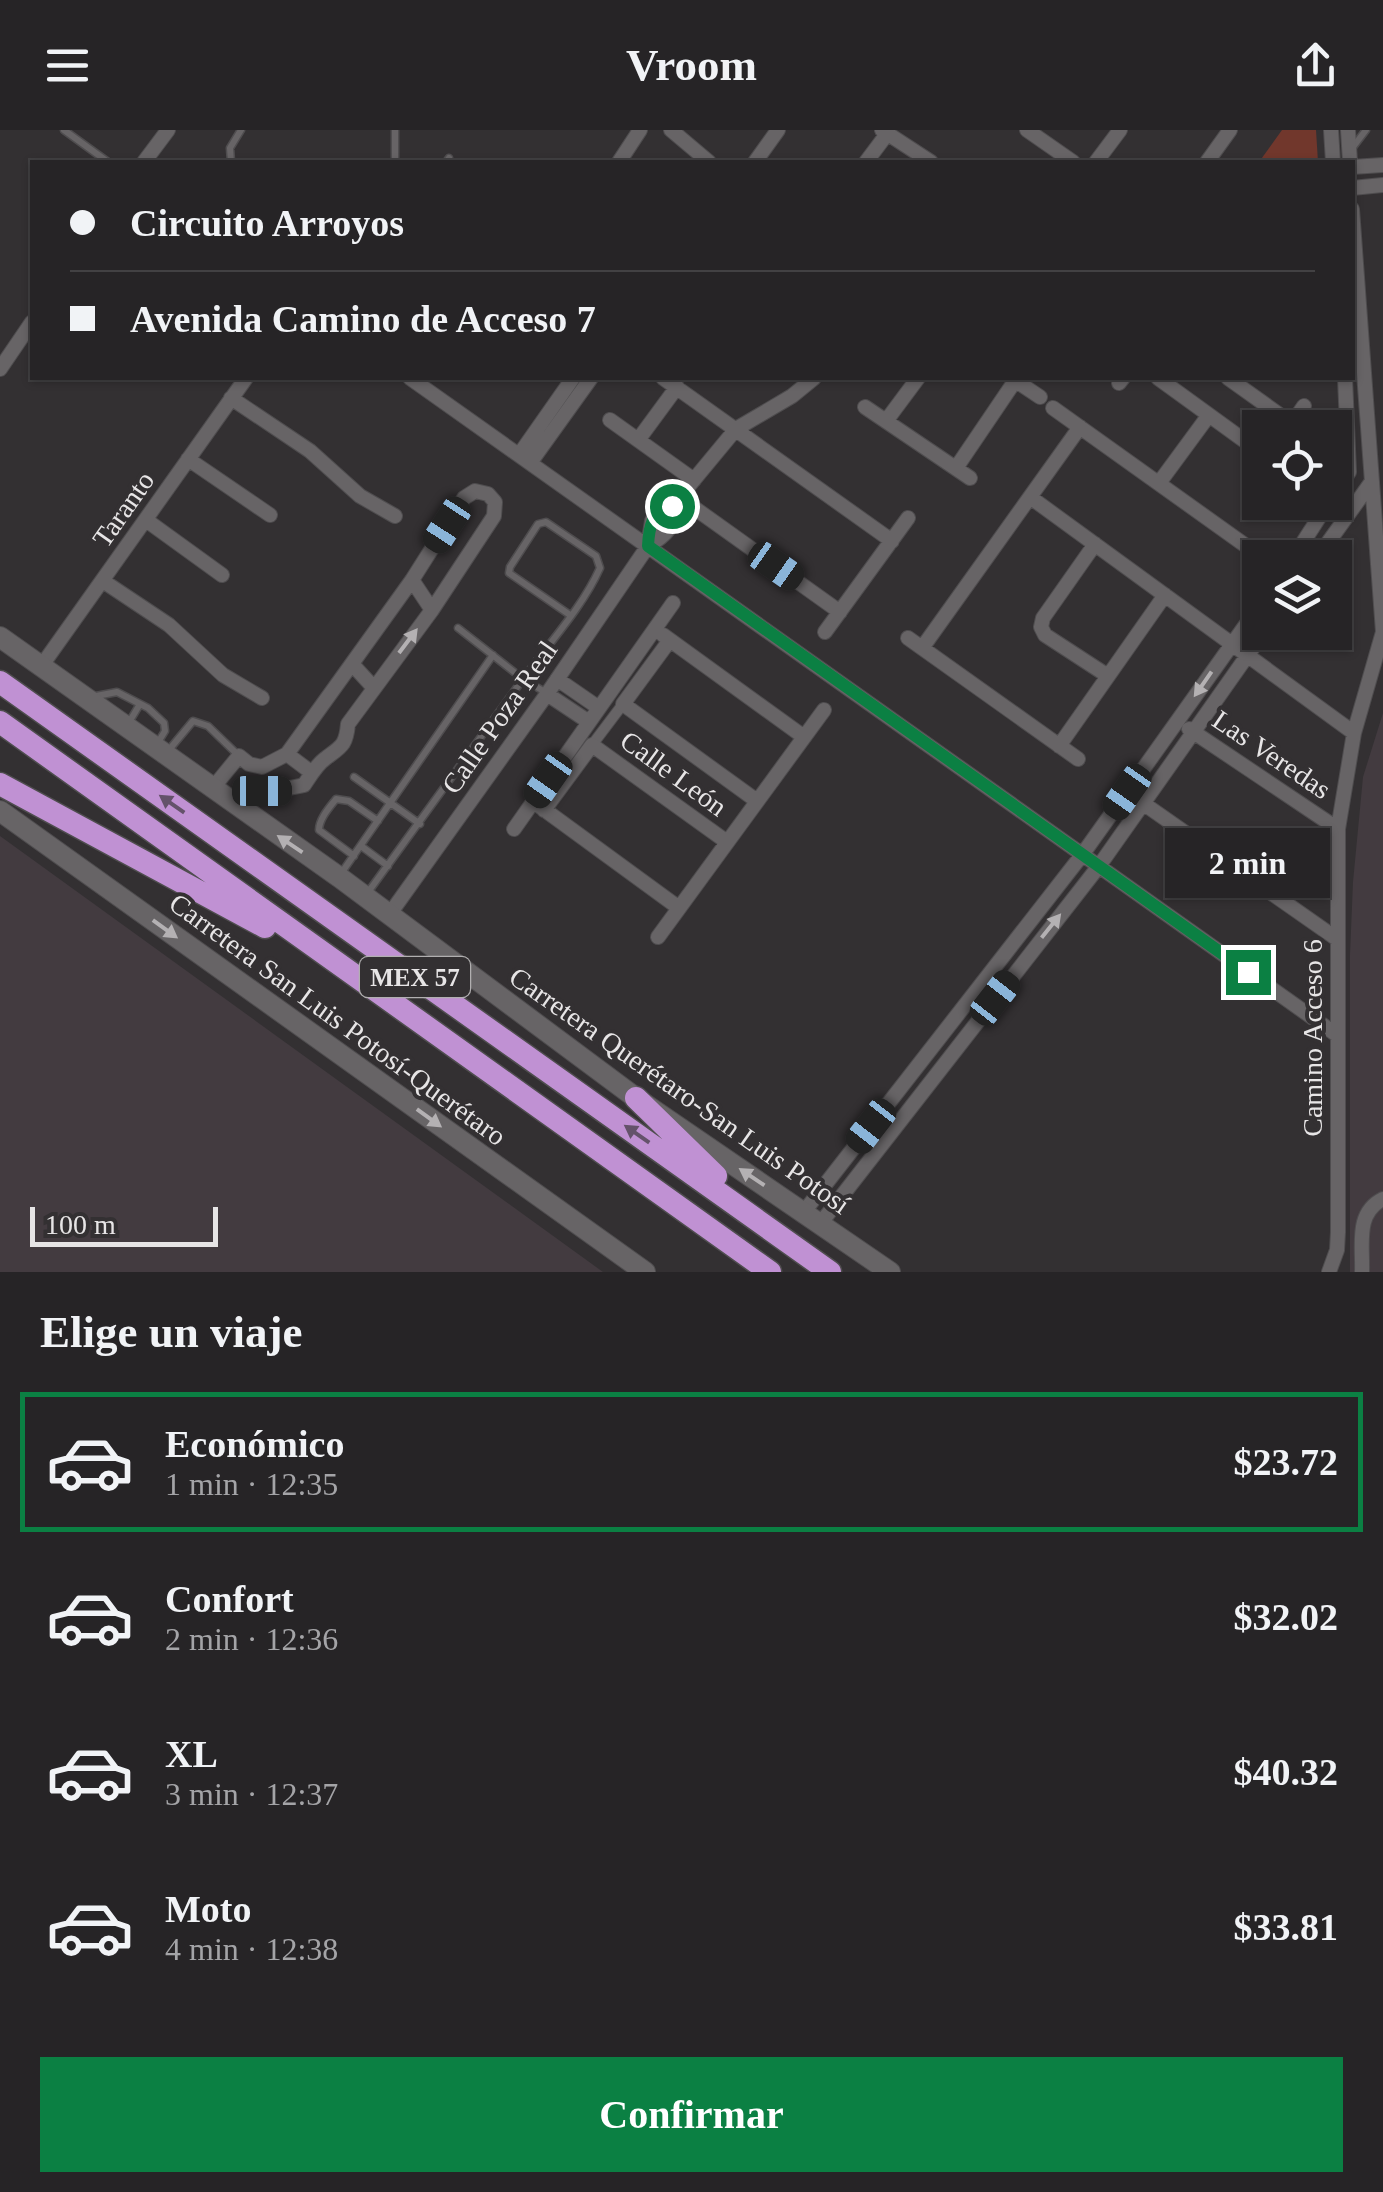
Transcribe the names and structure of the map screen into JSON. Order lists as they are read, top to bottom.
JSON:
{
  "streets": {
    "highway": ["MEX 57"],
    "main road": ["Carretera San Luis Potosí-Querétaro", "Carretera Querétaro-San Luis Potosí"],
    "street": [
      "Taranto",
      "Calle Poza Real",
      "Las Veredas",
      "Calle León",
      "Camino Acceso 6"
    ]
  },
  "crossings": [
    ["Taranto", "Carretera Querétaro-San Luis Potosí"],
    ["Calle Poza Real", "Carretera Querétaro-San Luis Potosí"],
    ["Las Veredas", "Camino Acceso 6"]
  ],
  "one_way": ["Carretera San Luis Potosí-Querétaro"],
  "scale_bar": "100 m",
  "page": {
    "header": "Vroom",
    "banner": ["Circuito Arroyos", "Avenida Camino de Acceso 7"],
    "bubble": "2 min",
    "scale": "100 m",
    "heading": "Elige un viaje",
    "list": [
      {
        "name": "Económico",
        "note": "1 min · 12:35",
        "value": "$23.72"
      },
      {
        "name": "Confort",
        "note": "2 min · 12:36",
        "value": "$32.02"
      },
      {
        "name": "XL",
        "note": "3 min · 12:37",
        "value": "$40.32"
      },
      {
        "name": "Moto",
        "note": "4 min · 12:38",
        "value": "$33.81"
      }
    ],
    "buttons": "Confirmar"
  }
}
